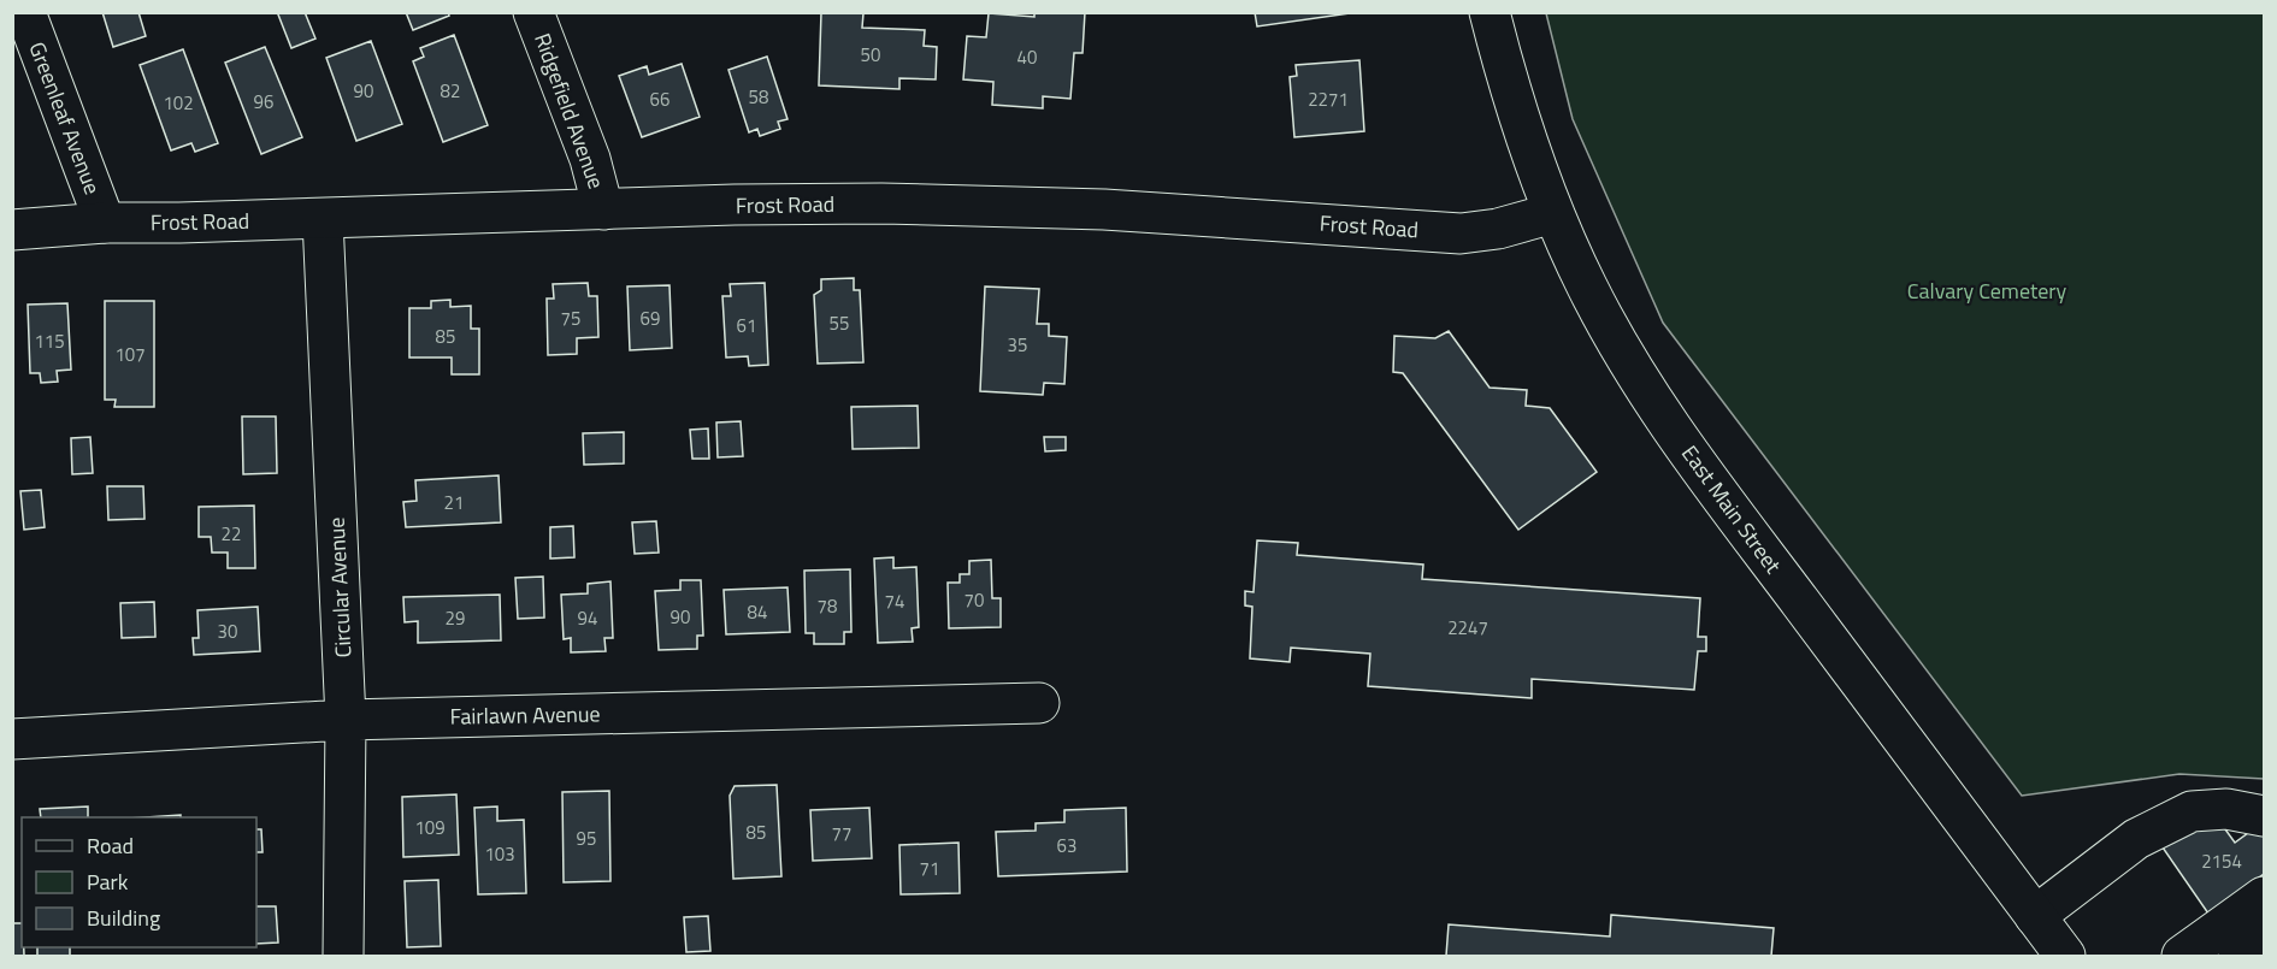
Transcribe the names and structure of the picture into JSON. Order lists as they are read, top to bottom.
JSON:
{
  "streets": {
    "main road": [
      "Ridgefield Avenue",
      "Greenleaf Avenue",
      "Frost Road",
      "East Main Street",
      "Circular Avenue",
      "Fairlawn Avenue"
    ]
  },
  "crossings": [
    ["Ridgefield Avenue", "Frost Road"],
    ["Greenleaf Avenue", "Frost Road"],
    ["Frost Road", "East Main Street"],
    ["Frost Road", "Circular Avenue"],
    ["Circular Avenue", "Fairlawn Avenue"]
  ],
  "parks": ["Calvary Cemetery"],
  "house_numbers": [
    "50",
    "40",
    "90",
    "82",
    "58",
    "66",
    "2271",
    "96",
    "102",
    "75",
    "69",
    "55",
    "61",
    "85",
    "115",
    "35",
    "107",
    "21",
    "22",
    "70",
    "74",
    "78",
    "84",
    "90",
    "29",
    "94",
    "2247",
    "30",
    "109",
    "85",
    "77",
    "95",
    "63",
    "103",
    "2154",
    "71"
  ],
  "legend": ["Road", "Park", "Building"]
}
